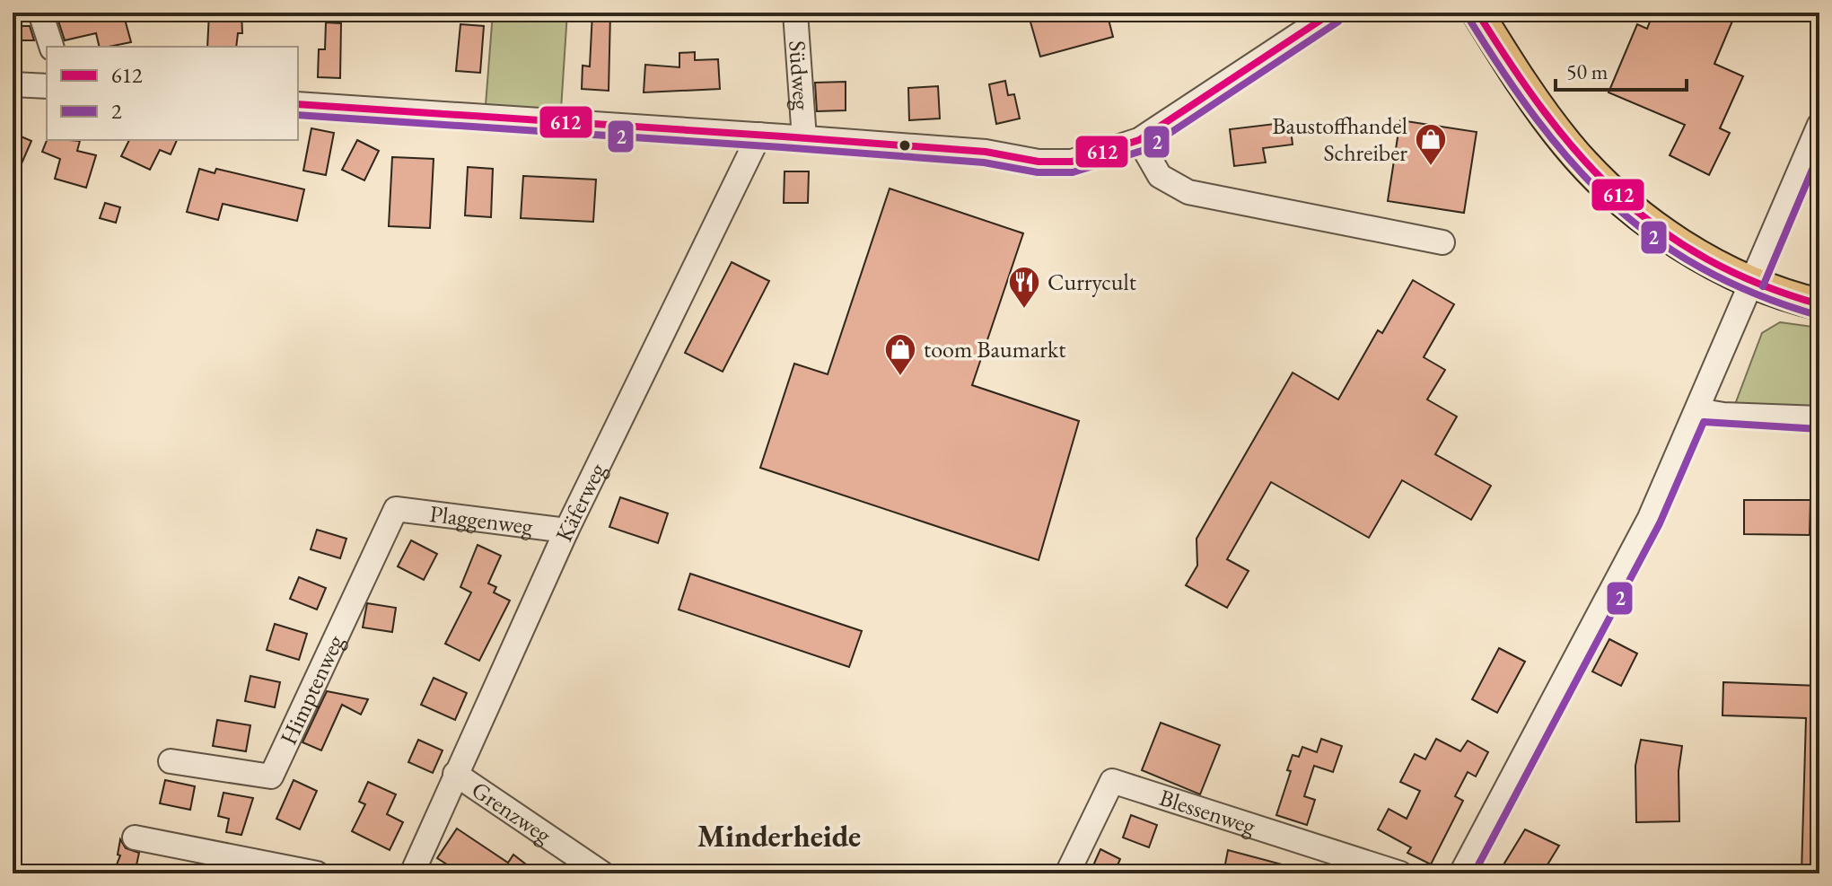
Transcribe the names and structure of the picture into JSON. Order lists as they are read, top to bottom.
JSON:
{
  "streets": {
    "street": [
      "Südweg",
      "Käferweg",
      "Plaggenweg",
      "Himptenweg",
      "Grenzweg",
      "Blessenweg"
    ]
  },
  "crossings": [
    ["Käferweg", "Plaggenweg"],
    ["Käferweg", "Grenzweg"],
    ["Plaggenweg", "Himptenweg"]
  ],
  "districts": ["Minderheide"],
  "places": {
    "shop": ["Baustoffhandel Schreiber", "toom Baumarkt"],
    "restaurant": ["Currycult"]
  },
  "lines": ["transit line 612", "transit line 2"],
  "legend": ["612", "2"],
  "scale_bar": "50 m"
}
